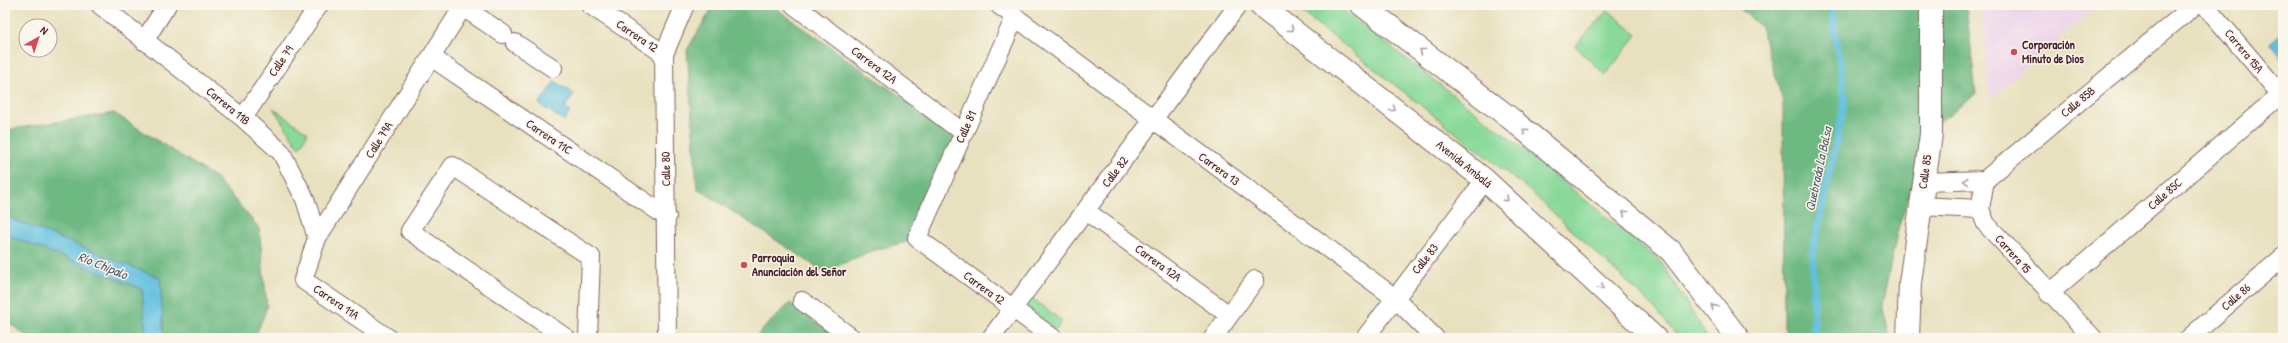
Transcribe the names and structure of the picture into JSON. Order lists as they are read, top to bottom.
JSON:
{
  "streets": {
    "main road": ["Avenida Ambalá", "Calle 85"],
    "street": [
      "Carrera 12",
      "Carrera 15A",
      "Calle 79",
      "Carrera 12A",
      "Calle 85B",
      "Carrera 11B",
      "Calle 81",
      "Carrera 11C",
      "Calle 79A",
      "Calle 80",
      "Carrera 13",
      "Calle 82",
      "Calle 85C",
      "Carrera 15",
      "Calle 83",
      "Calle 86",
      "Carrera 11A"
    ]
  },
  "crossings": [
    ["Carrera 12", "Calle 81"],
    ["Carrera 12", "Calle 80"],
    ["Carrera 12", "Calle 82"],
    ["Carrera 15A", "Calle 85C"],
    ["Calle 79", "Carrera 11B"],
    ["Carrera 12A", "Calle 82"],
    ["Carrera 11B", "Calle 79A"],
    ["Calle 81", "Carrera 13"],
    ["Carrera 11C", "Calle 79A"],
    ["Carrera 11C", "Calle 80"],
    ["Calle 79A", "Carrera 11A"],
    ["Avenida Ambalá", "Calle 83"],
    ["Carrera 13", "Calle 82"],
    ["Carrera 13", "Calle 83"],
    ["Calle 85C", "Carrera 15"]
  ],
  "water": ["Quebrada La Balsa", "Río Chipalo"],
  "places": ["Corporación Minuto de Dios", "Parroquia Anunciación del Señor"],
  "north": "top right"
}
